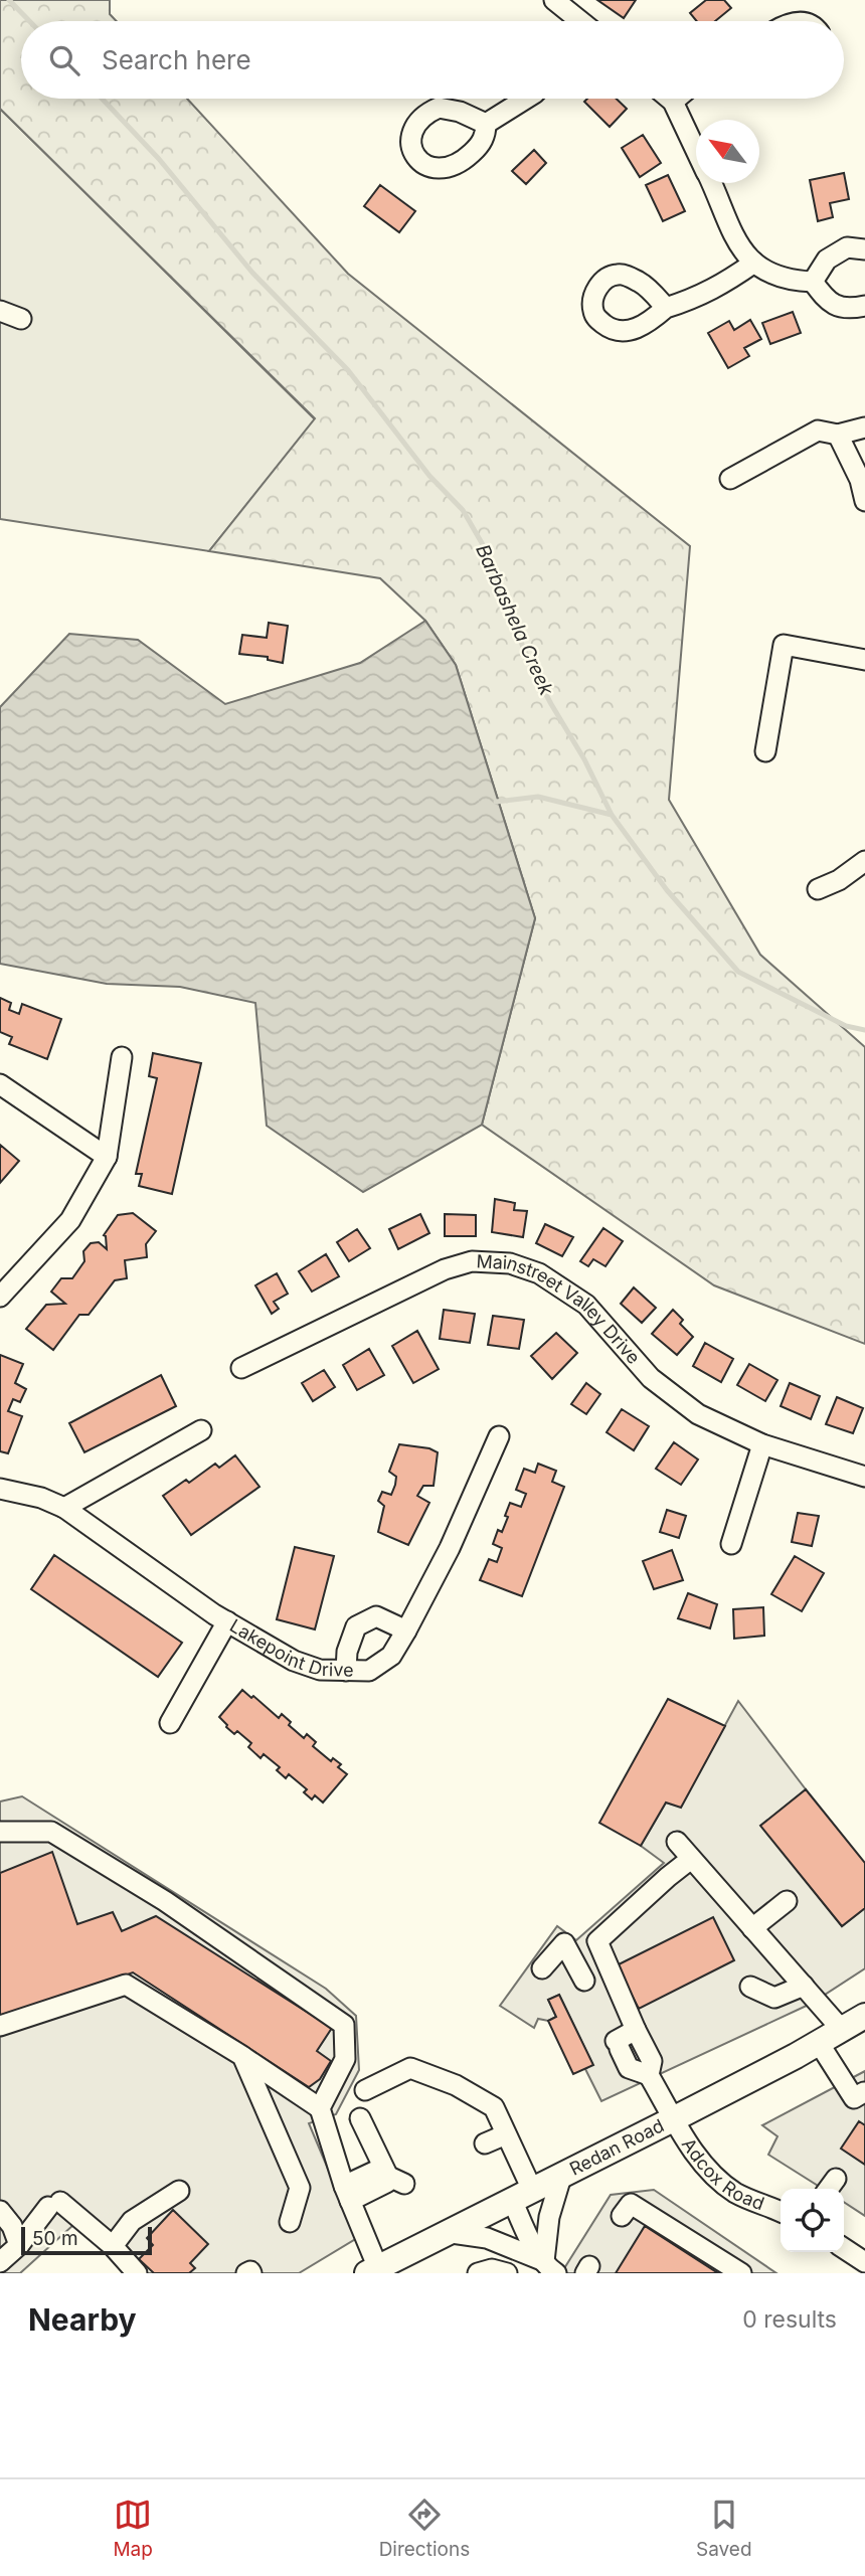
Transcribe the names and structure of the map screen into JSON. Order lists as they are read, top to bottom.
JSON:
{
  "streets": {
    "main road": ["Redan Road"],
    "street": ["Mainstreet Valley Drive", "Lakepoint Drive", "Adcox Road"]
  },
  "crossings": [
    ["Redan Road", "Adcox Road"]
  ],
  "water": ["Barbashela Creek"],
  "scale_bar": "50 m",
  "north": "top left",
  "page": {
    "search": "Search here",
    "scale": "50 m",
    "heading": ["Nearby", "0 results"],
    "nav": ["Map", "Directions", "Saved"]
  }
}
